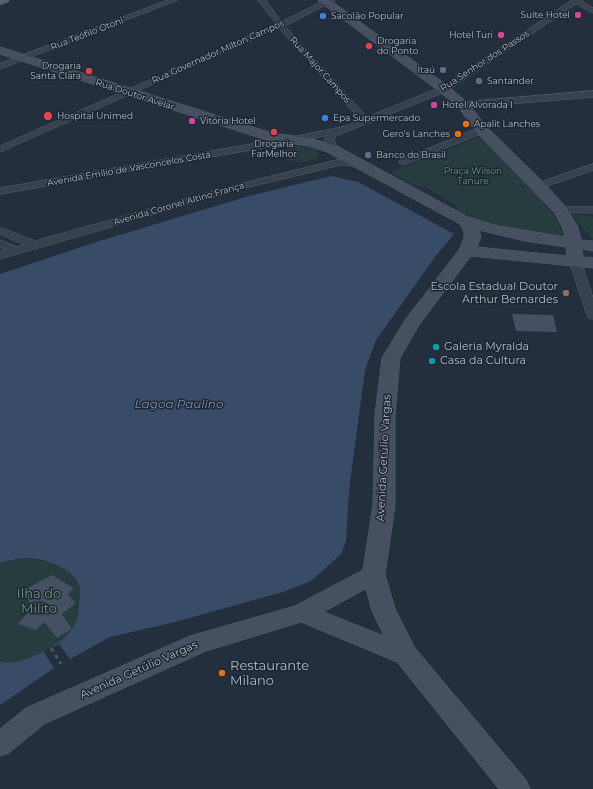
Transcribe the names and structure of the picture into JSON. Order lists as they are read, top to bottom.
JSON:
{
  "streets": {
    "main road": ["Rua Doutor Avelar", "Avenida Getúlio Vargas"],
    "street": [
      "Rua Teófilo Otoni",
      "Rua Governador Milton Campos",
      "Rua Senhor dos Passos",
      "Rua Major Campos",
      "Avenida Emílio de Vasconcelos Costa",
      "Avenida Coronel Altino França"
    ]
  },
  "crossings": [
    ["Rua Teófilo Otoni", "Rua Doutor Avelar"],
    ["Rua Governador Milton Campos", "Rua Major Campos"],
    ["Rua Governador Milton Campos", "Rua Doutor Avelar"],
    ["Rua Senhor dos Passos", "Rua Major Campos"],
    ["Rua Senhor dos Passos", "Rua Doutor Avelar"],
    ["Rua Senhor dos Passos", "Avenida Emílio de Vasconcelos Costa"],
    ["Rua Doutor Avelar", "Avenida Emílio de Vasconcelos Costa"],
    ["Rua Doutor Avelar", "Avenida Coronel Altino França"],
    ["Rua Doutor Avelar", "Avenida Getúlio Vargas"]
  ],
  "water": ["Lagoa Paulino"],
  "parks": ["Praça Wilson Tanure", "Ilha do Milito"],
  "places": [
    "Suíte Hotel",
    "Sacolão Popular",
    "Hotel Turi",
    "Drogaria do Ponto",
    "Itaú",
    "Drogaria Santa Clara",
    "Santander",
    "Hotel Alvorada I",
    "Hospital Unimed",
    "Epa Supermercado",
    "Vitória Hotel",
    "Apalit Lanches",
    "Drogaria FarMelhor",
    "Gero's Lanches",
    "Banco do Brasil",
    "Escola Estadual Doutor Arthur Bernardes",
    "Galeria Myralda",
    "Casa da Cultura",
    "Restaurante Milano"
  ]
}
